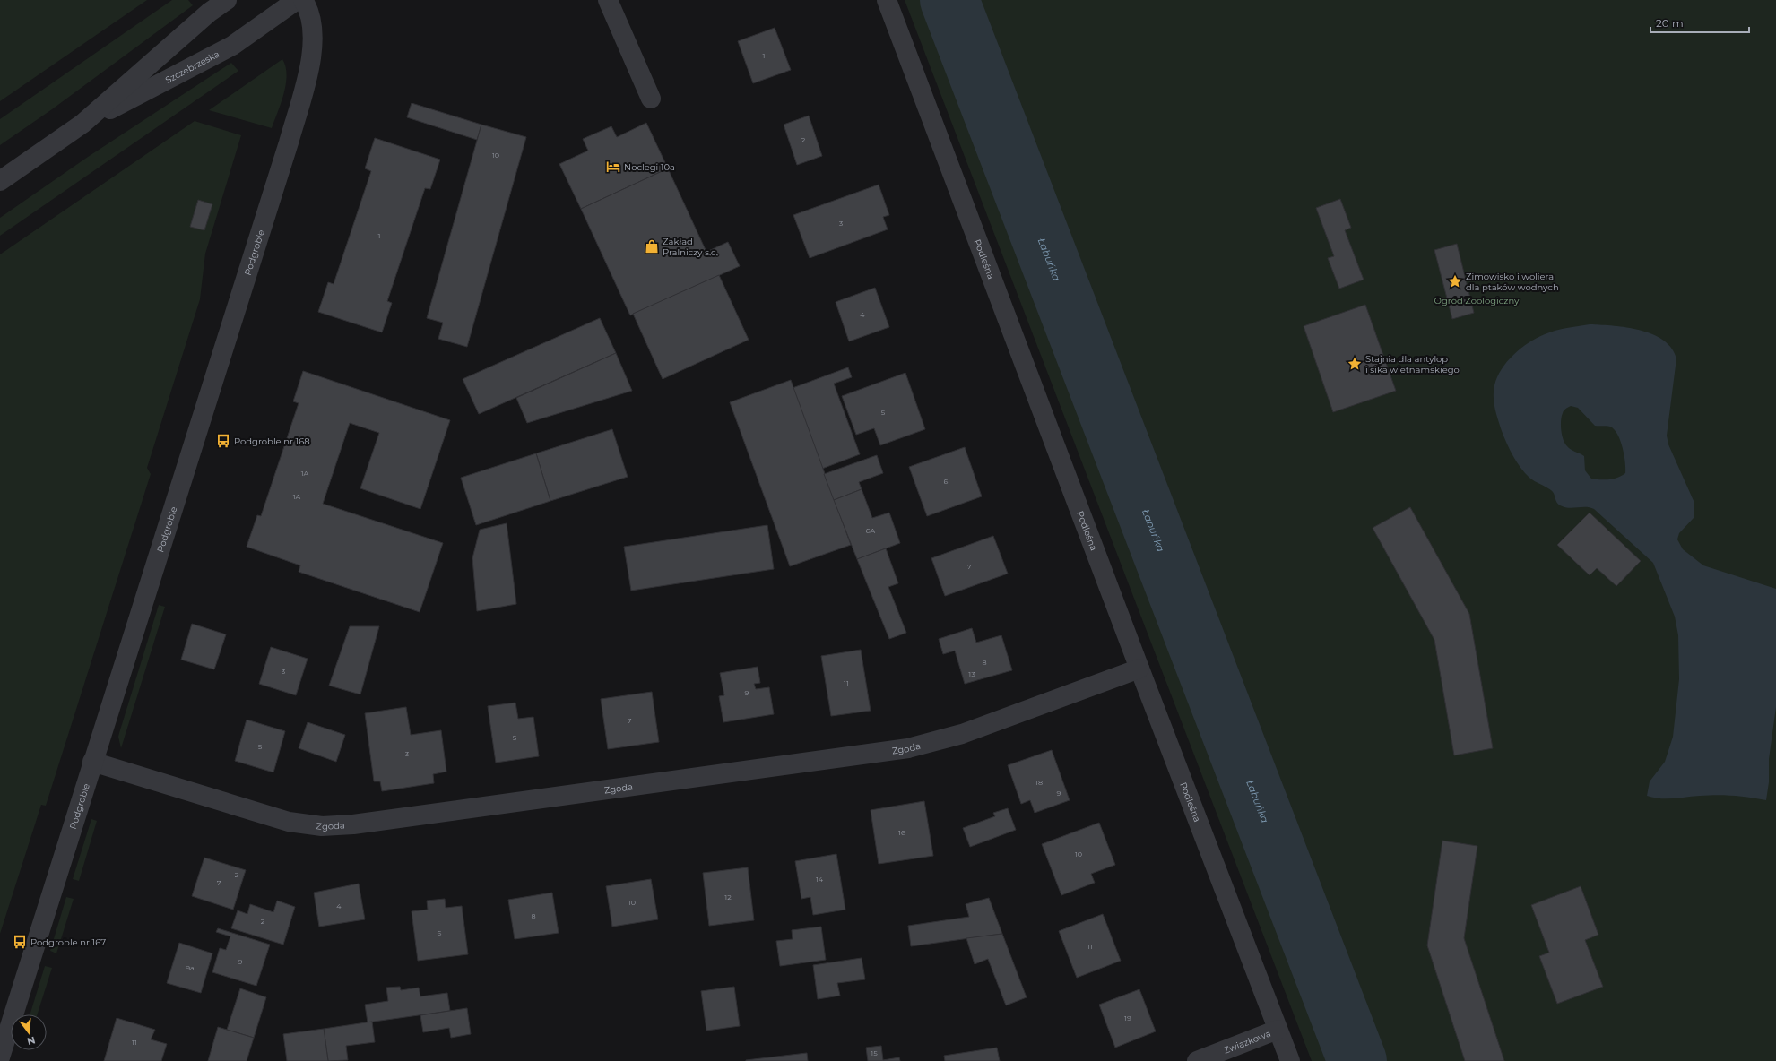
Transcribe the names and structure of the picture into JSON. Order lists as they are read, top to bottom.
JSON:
{
  "streets": {
    "street": [
      "Szczebrzeska",
      "Podgroble",
      "Podleśna",
      "Zgoda",
      "Związkowa"
    ]
  },
  "crossings": [
    ["Podgroble", "Zgoda"],
    ["Podleśna", "Zgoda"],
    ["Podleśna", "Związkowa"]
  ],
  "water": ["Łabuńka"],
  "parks": ["Ogród Zoologiczny"],
  "places": {
    "hotel": ["Noclegi 10a"],
    "shop": ["Zakład Pralniczy s.c."],
    "place": ["Zimowisko i woliera dla ptaków wodnych", "Stajnia dla antylop i sika wietnamskiego"],
    "bus stop": ["Podgroble nr 168", "Podgroble nr 167"]
  },
  "house_numbers": [
    "1",
    "2",
    "10",
    "3",
    "1",
    "4",
    "5",
    "1A",
    "6",
    "1A",
    "6A",
    "7",
    "8",
    "3",
    "13",
    "11",
    "9",
    "7",
    "5",
    "5",
    "3",
    "18",
    "9",
    "16",
    "10",
    "2",
    "14",
    "7",
    "12",
    "10",
    "4",
    "8",
    "2",
    "6",
    "11",
    "9",
    "9a",
    "19",
    "11",
    "15"
  ],
  "scale_bar": "20 m",
  "north": "bottom"
}
